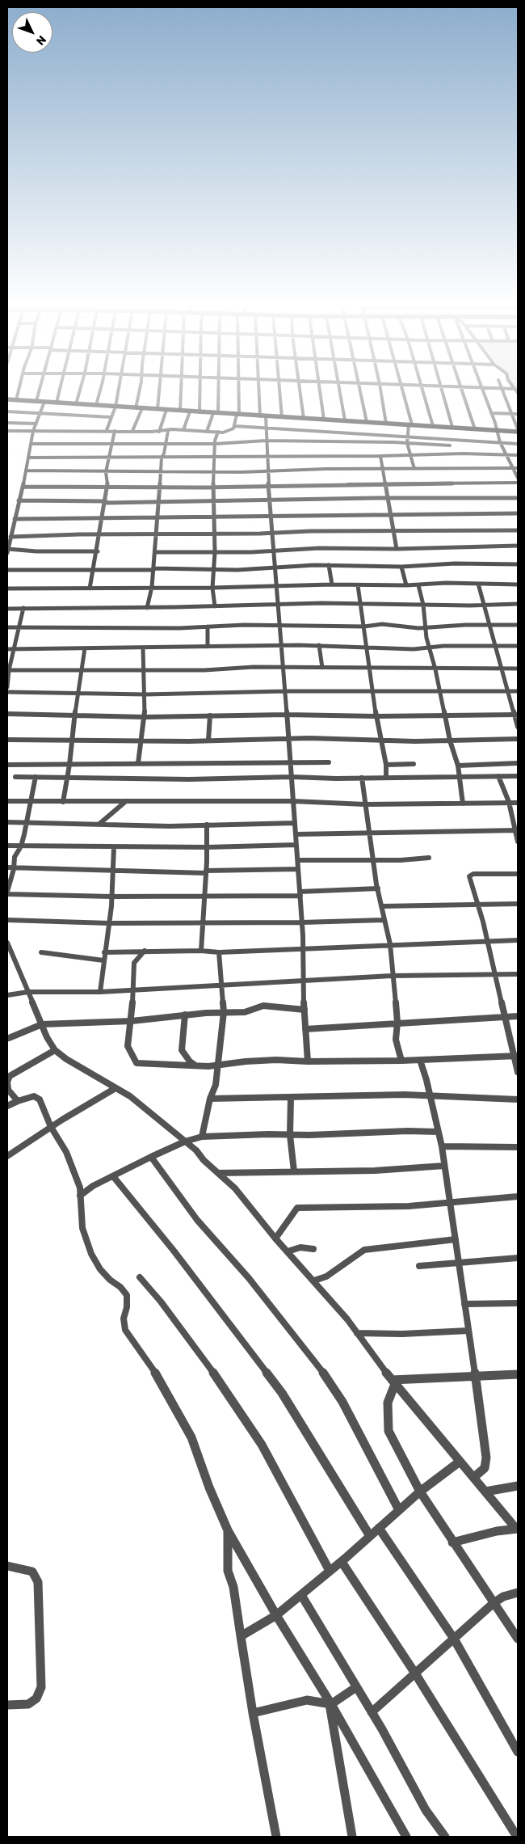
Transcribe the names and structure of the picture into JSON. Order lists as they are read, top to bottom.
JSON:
{
  "north": "bottom right"
}
